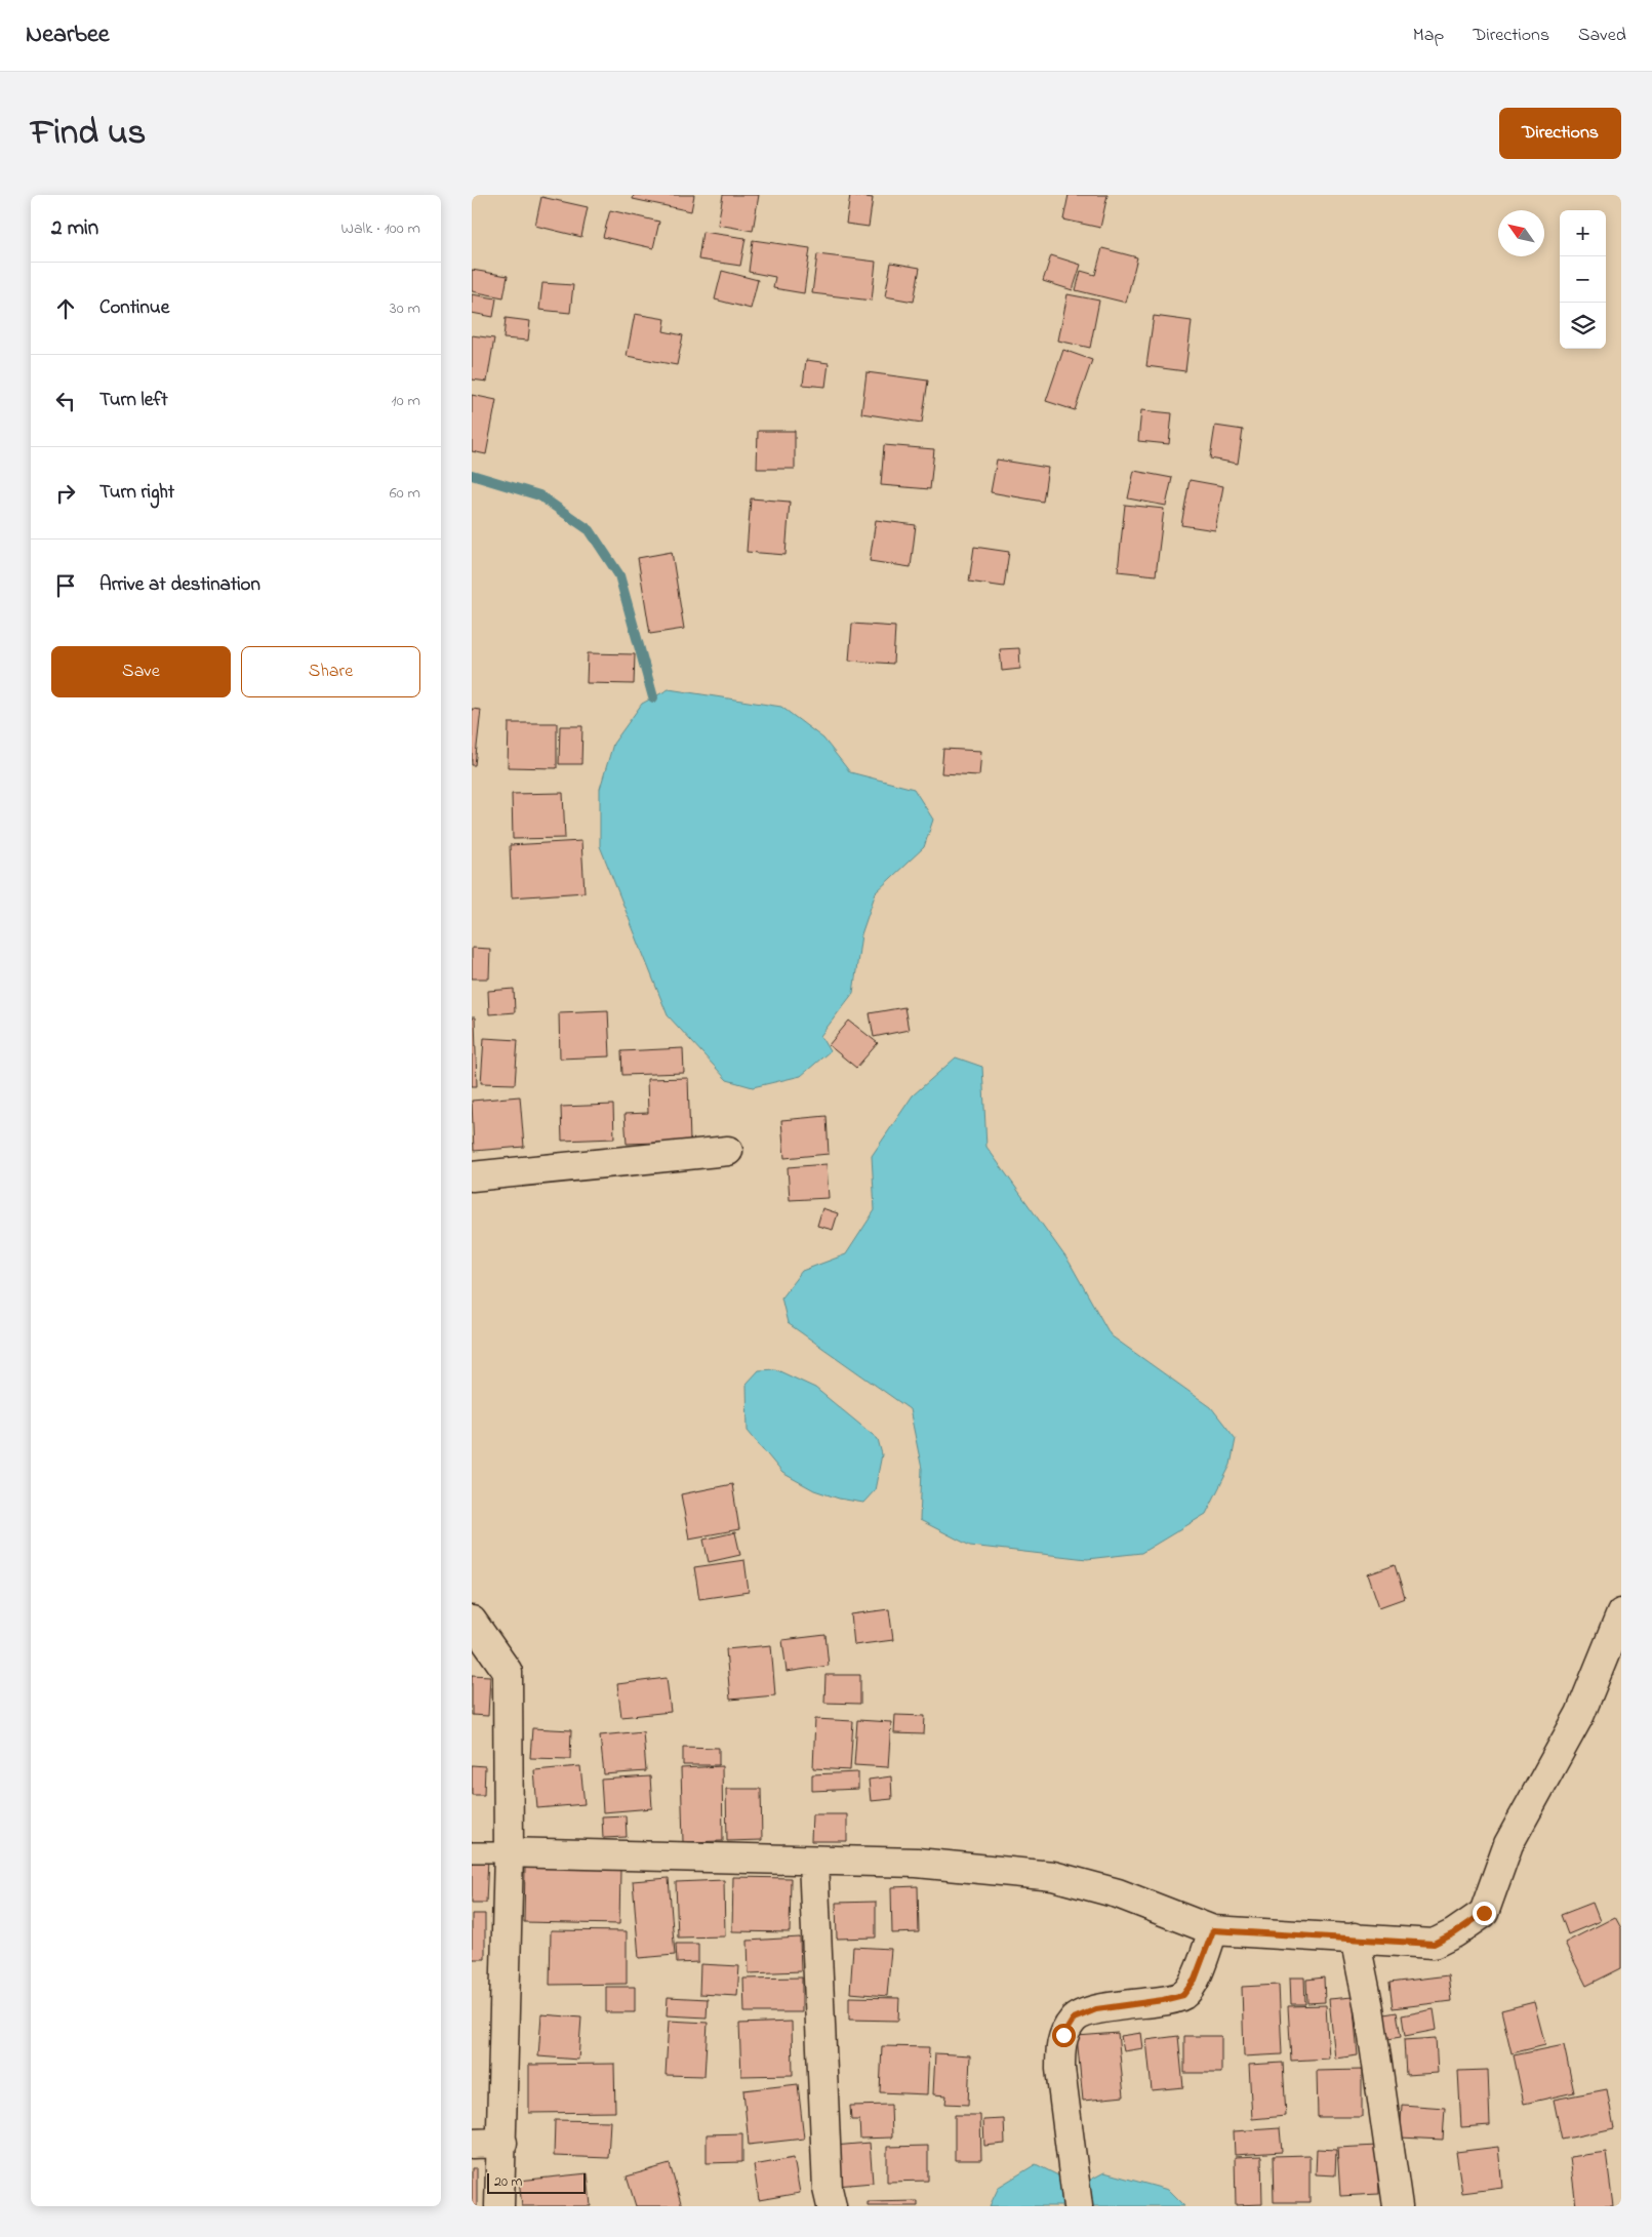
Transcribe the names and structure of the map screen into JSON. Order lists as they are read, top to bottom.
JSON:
{
  "scale_bar": "20 m",
  "north": "top left",
  "page": {
    "header": "Nearbee",
    "nav": ["Map", "Directions", "Saved"],
    "title": "Find us",
    "buttons": [
      "Directions",
      ["Save", "Share"]
    ],
    "heading": ["2 min", "Walk · 100 m"],
    "map_buttons": ["+", "−"],
    "list": [
      ["Continue", "30 m"],
      ["Turn left", "10 m"],
      ["Turn right", "60 m"],
      "Arrive at destination"
    ],
    "scale": "20 m"
  }
}
